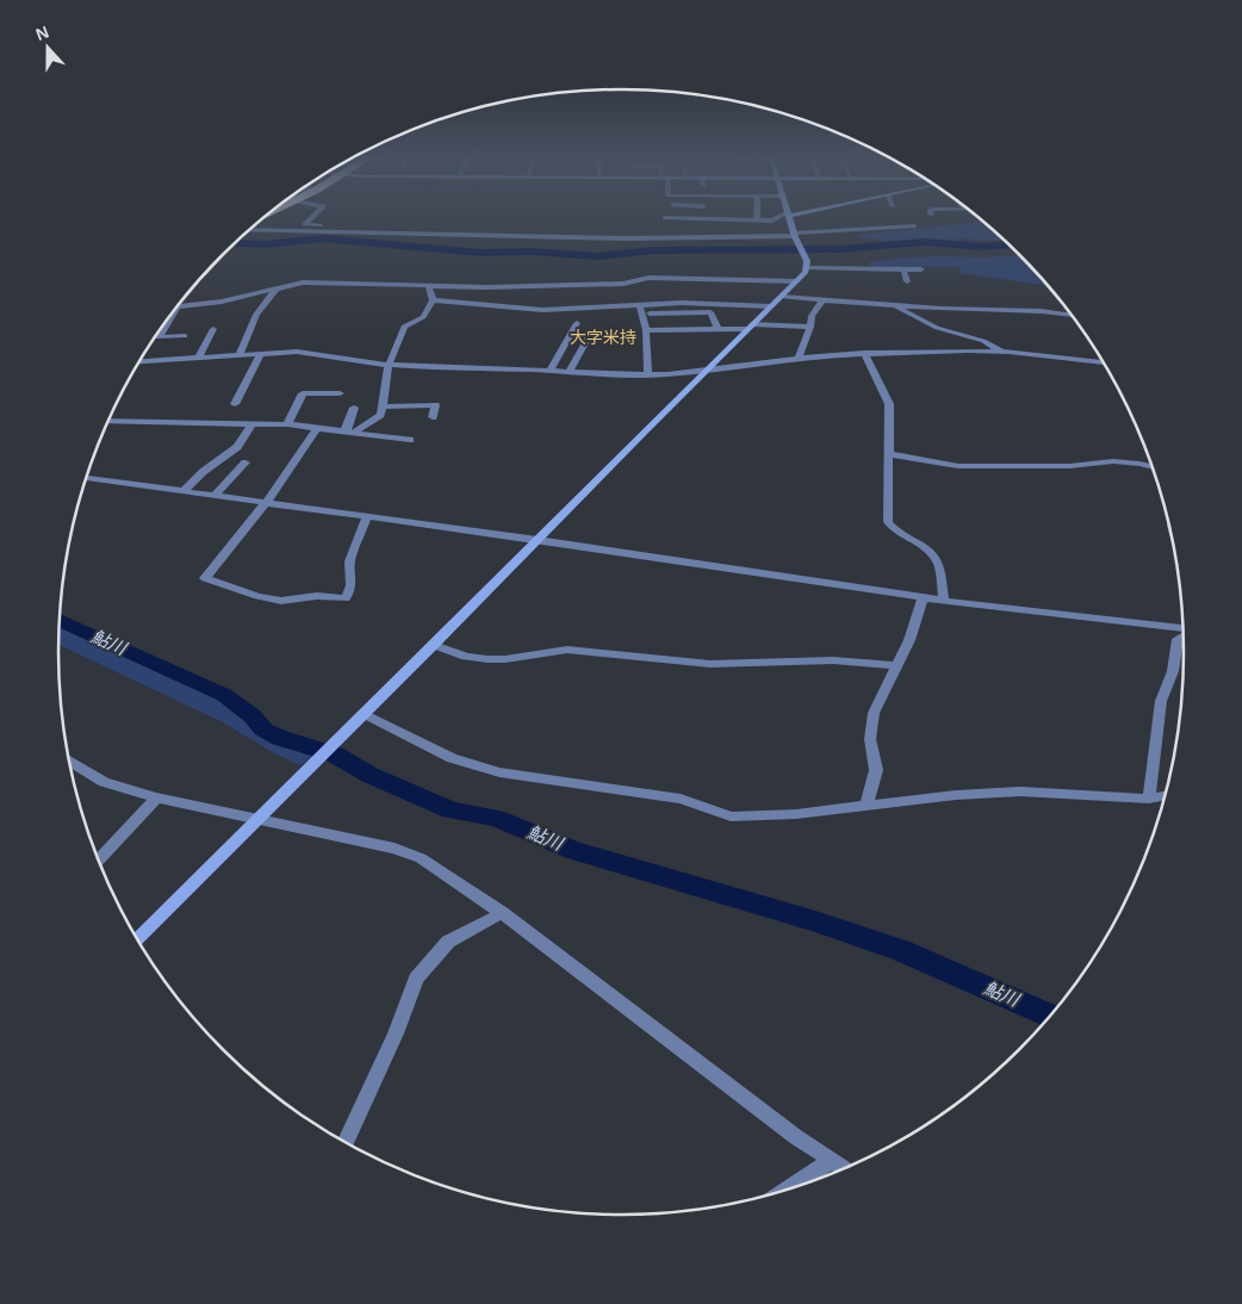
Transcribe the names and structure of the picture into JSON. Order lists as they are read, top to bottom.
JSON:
{
  "districts": ["大字米持"],
  "water": ["鮎川"],
  "north": "top"
}
